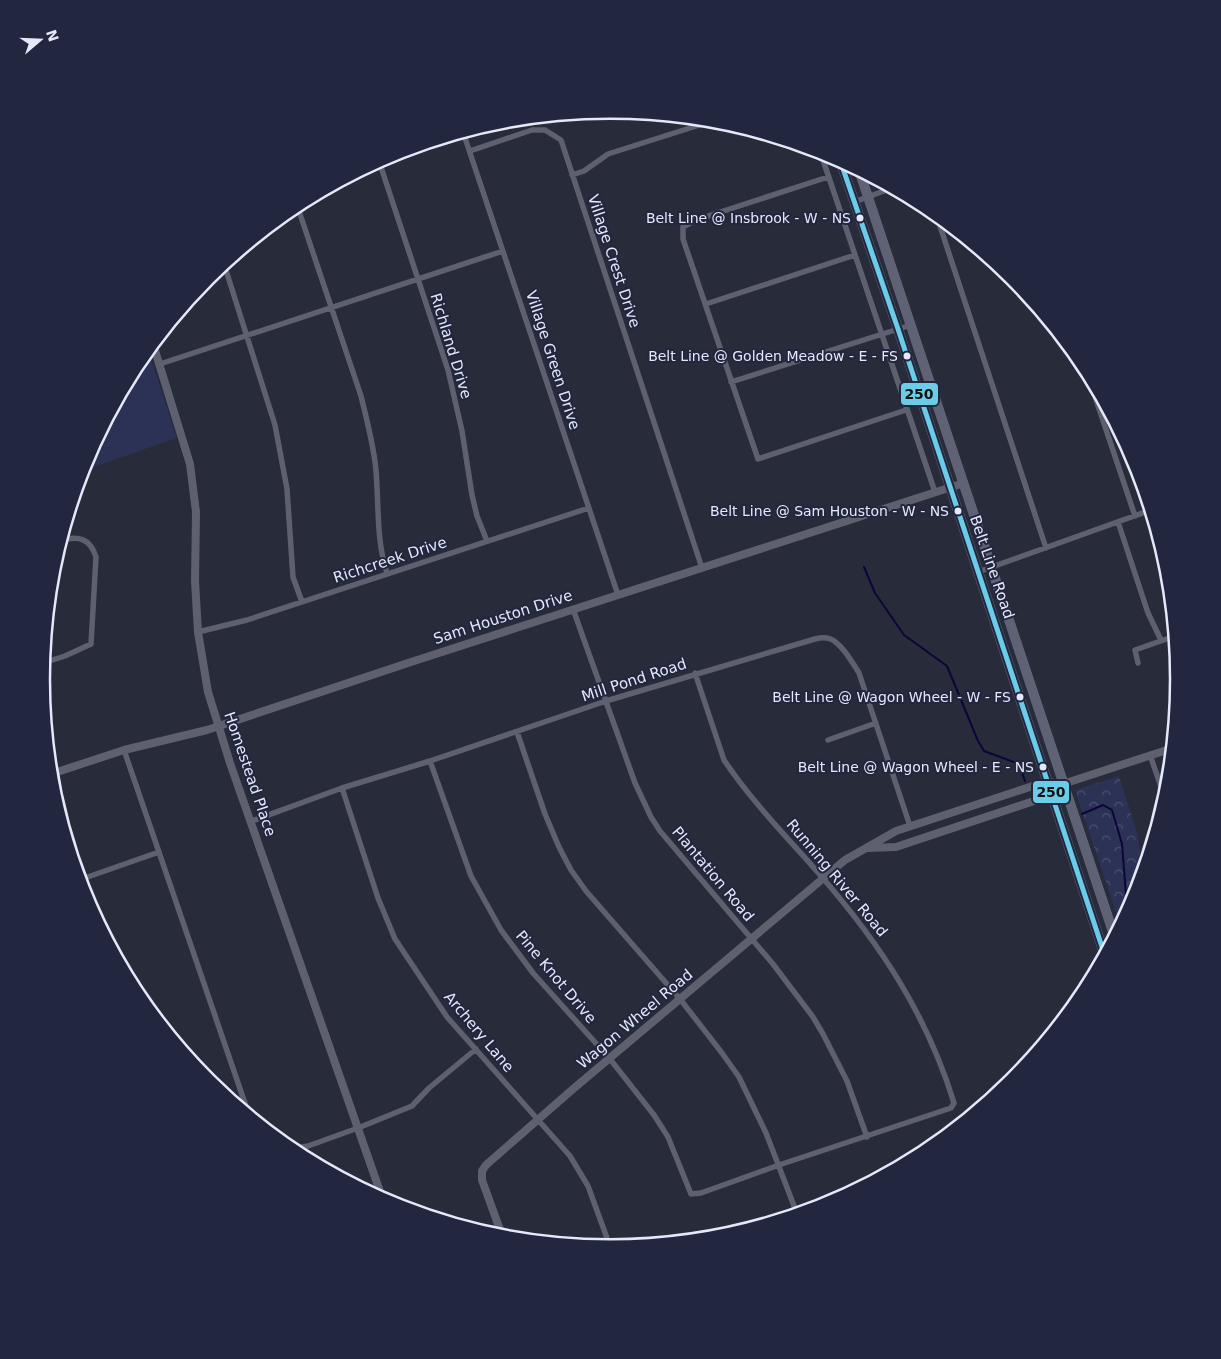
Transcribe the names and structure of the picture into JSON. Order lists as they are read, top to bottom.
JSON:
{
  "streets": {
    "main road": ["Belt Line Road"],
    "street": [
      "Village Crest Drive",
      "Richland Drive",
      "Village Green Drive",
      "Richcreek Drive",
      "Sam Houston Drive",
      "Mill Pond Road",
      "Homestead Place",
      "Plantation Road",
      "Running River Road",
      "Pine Knot Drive",
      "Wagon Wheel Road",
      "Archery Lane"
    ]
  },
  "crossings": [
    ["Village Crest Drive", "Village Green Drive"],
    ["Village Crest Drive", "Sam Houston Drive"],
    ["Richland Drive", "Richcreek Drive"],
    ["Village Green Drive", "Richcreek Drive"],
    ["Village Green Drive", "Sam Houston Drive"],
    ["Richcreek Drive", "Homestead Place"],
    ["Belt Line Road", "Sam Houston Drive"],
    ["Belt Line Road", "Wagon Wheel Road"],
    ["Sam Houston Drive", "Homestead Place"],
    ["Sam Houston Drive", "Plantation Road"],
    ["Mill Pond Road", "Homestead Place"],
    ["Mill Pond Road", "Plantation Road"],
    ["Mill Pond Road", "Running River Road"],
    ["Mill Pond Road", "Pine Knot Drive"],
    ["Mill Pond Road", "Wagon Wheel Road"],
    ["Mill Pond Road", "Archery Lane"],
    ["Plantation Road", "Running River Road"],
    ["Plantation Road", "Wagon Wheel Road"],
    ["Running River Road", "Wagon Wheel Road"],
    ["Pine Knot Drive", "Wagon Wheel Road"],
    ["Wagon Wheel Road", "Archery Lane"]
  ],
  "places": [
    "Belt Line @ Insbrook - W - NS",
    "Belt Line @ Golden Meadow - E - FS",
    "Belt Line @ Sam Houston - W - NS",
    "Belt Line @ Wagon Wheel - W - FS",
    "Belt Line @ Wagon Wheel - E - NS"
  ],
  "lines": ["transit line 250"],
  "north": "right"
}
